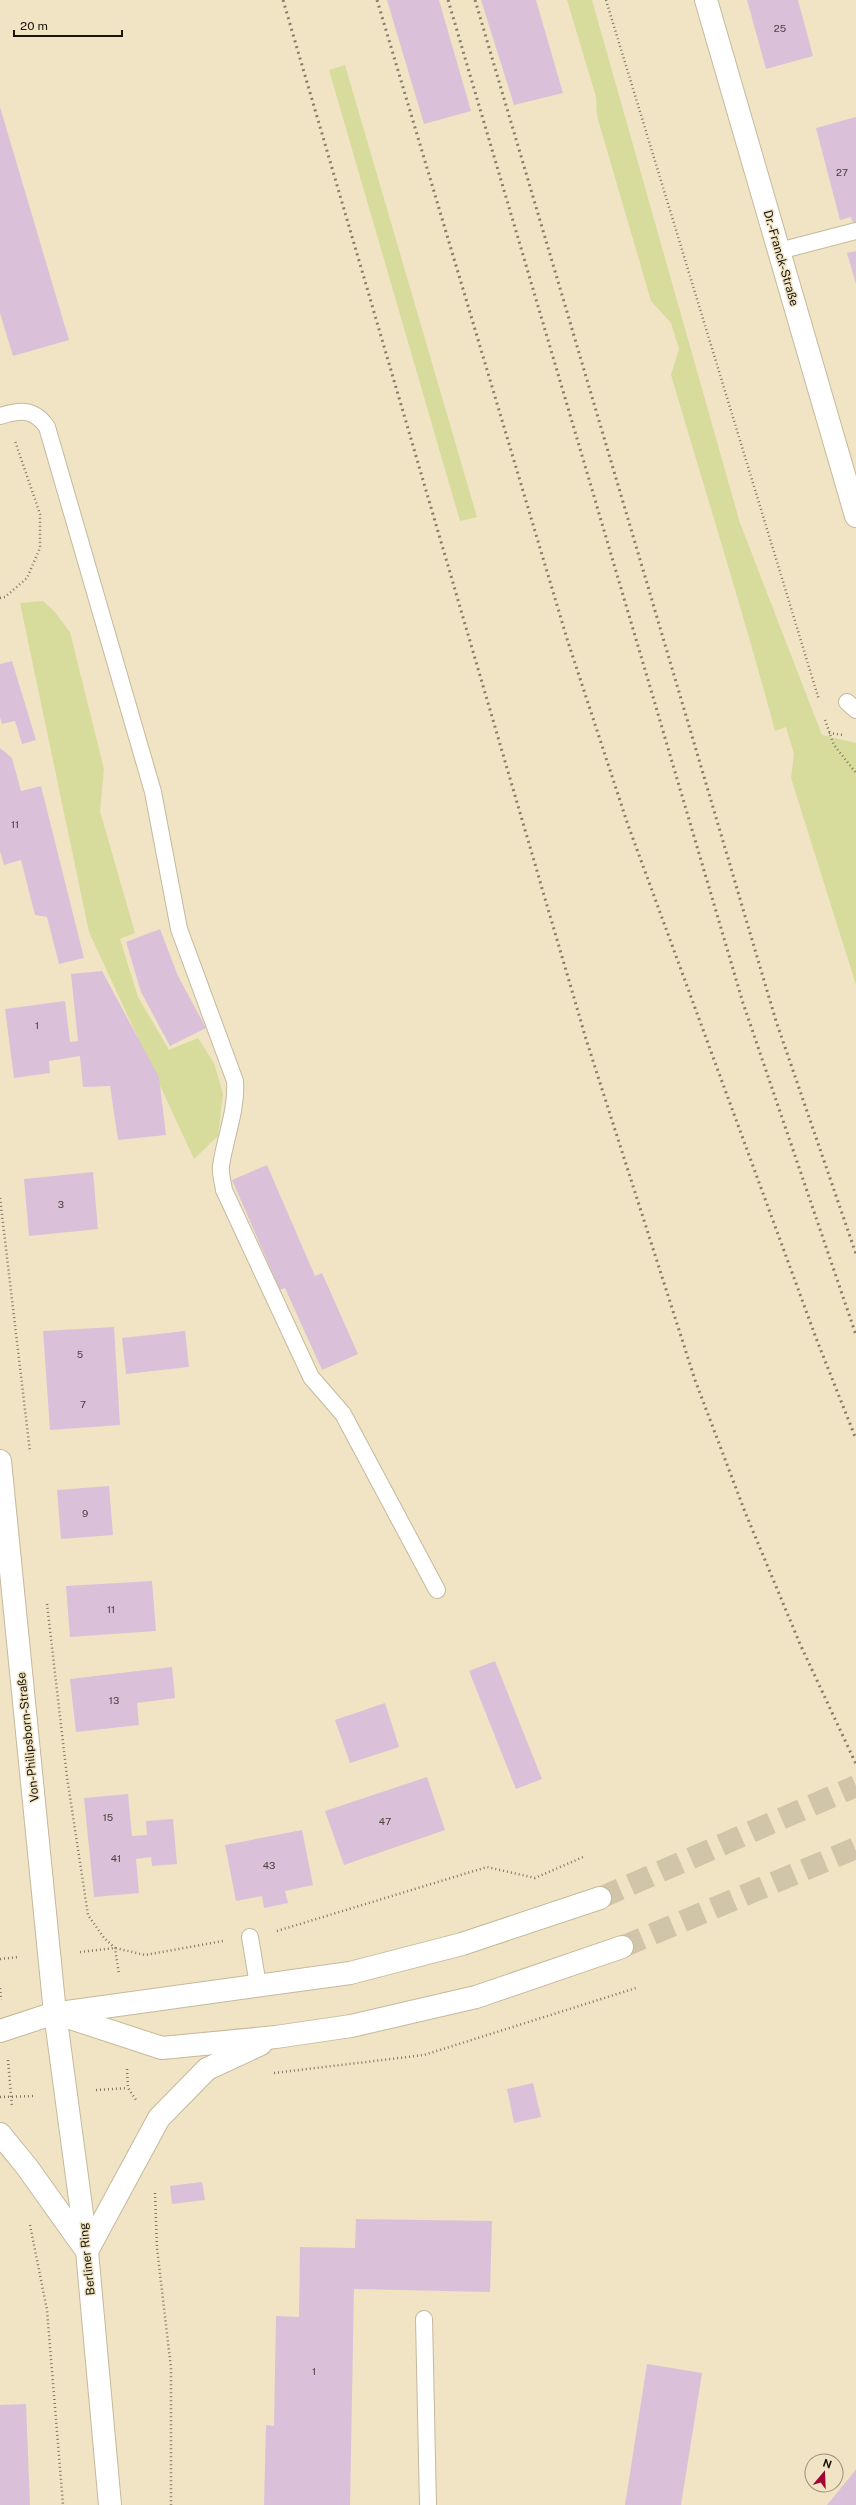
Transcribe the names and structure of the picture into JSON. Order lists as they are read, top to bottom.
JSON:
{
  "streets": {
    "main road": ["Dr.-Franck-Straße", "Von-Philipsborn-Straße", "Berliner Ring"]
  },
  "crossings": [
    ["Von-Philipsborn-Straße", "Berliner Ring"]
  ],
  "house_numbers": [
    "25",
    "27",
    "11",
    "1",
    "3",
    "5",
    "7",
    "9",
    "11",
    "13",
    "15",
    "47",
    "41",
    "43",
    "1"
  ],
  "scale_bar": "20 m",
  "north": "top"
}
